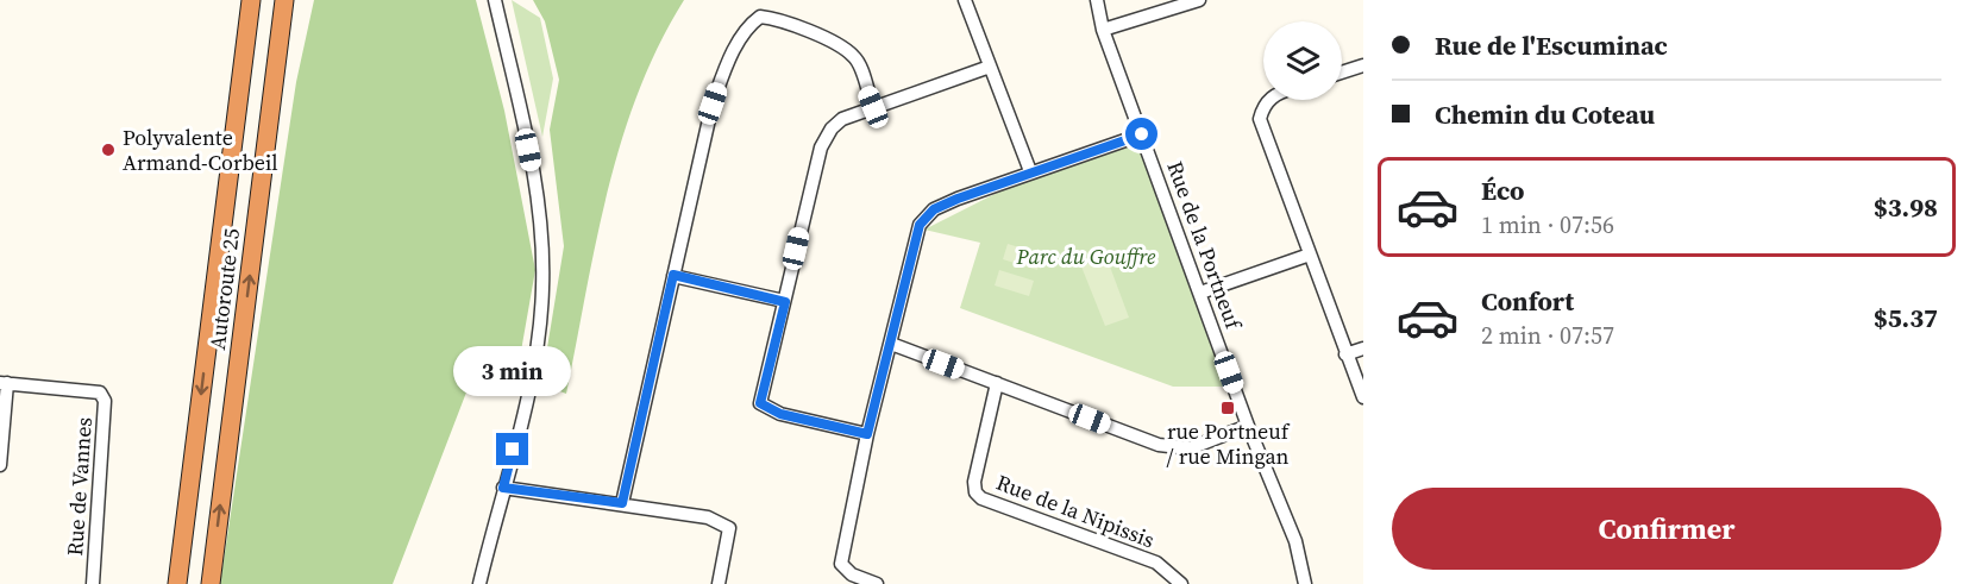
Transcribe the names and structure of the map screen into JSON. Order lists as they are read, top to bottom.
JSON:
{
  "streets": {
    "highway": ["Autoroute 25"],
    "street": ["Rue de la Portneuf", "Rue de Vannes", "Rue de la Nipissis"]
  },
  "parks": ["Parc du Gouffre"],
  "places": {
    "other": ["Polyvalente Armand-Corbeil"],
    "transit": ["rue Portneuf / rue Mingan"]
  },
  "page": {
    "banner": ["Rue de l'Escuminac", "Chemin du Coteau"],
    "list": [
      {
        "name": "Éco",
        "note": "1 min · 07:56",
        "value": "$3.98"
      },
      {
        "name": "Confort",
        "note": "2 min · 07:57",
        "value": "$5.37"
      }
    ],
    "bubble": "3 min",
    "buttons": "Confirmer"
  }
}
